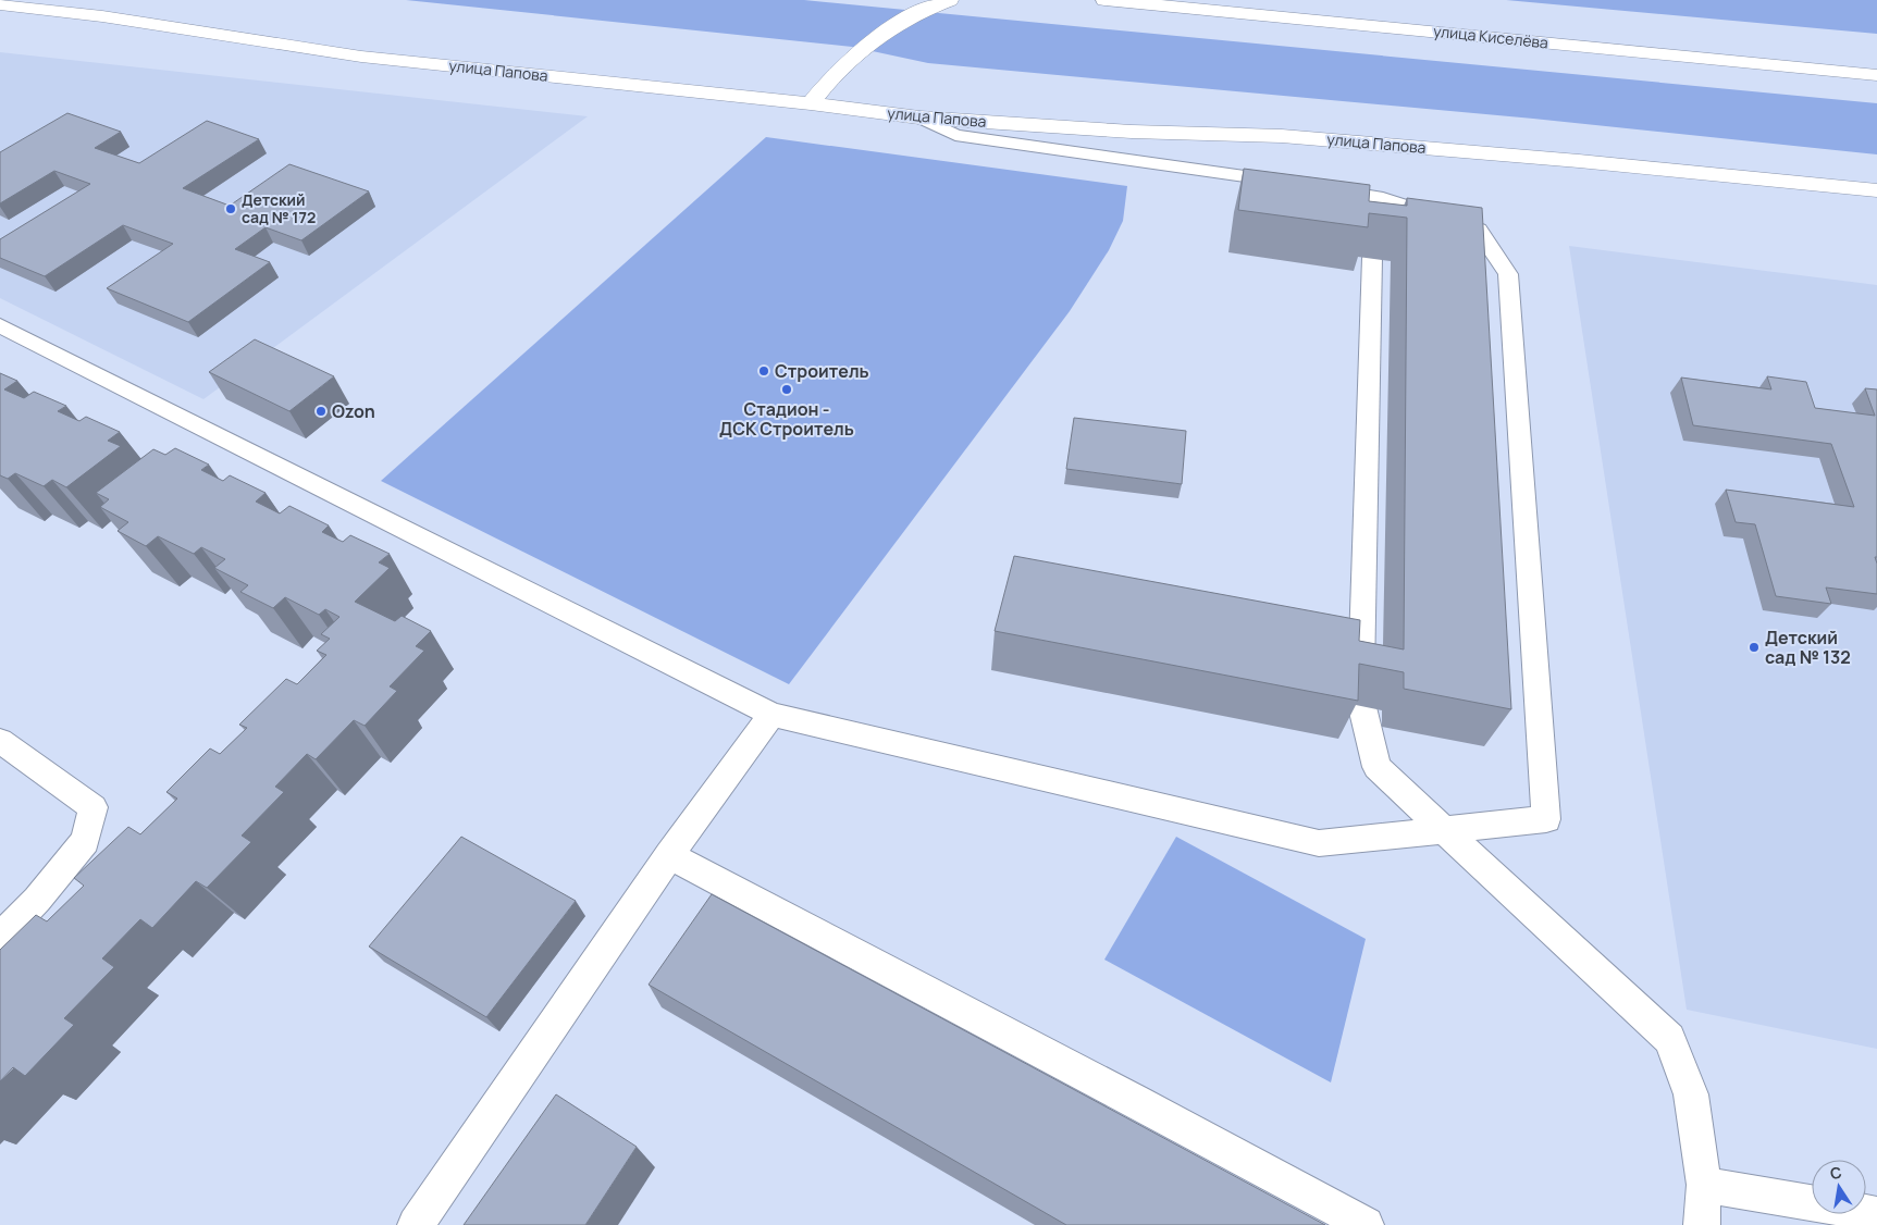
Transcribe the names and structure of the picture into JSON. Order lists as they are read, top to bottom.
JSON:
{
  "streets": {
    "street": ["улица Киселёва", "улица Папова"]
  },
  "places": [
    "Детский сад № 172",
    "Строитель",
    "Стадион - ДСК Строитель",
    "Ozon",
    "Детский сад № 132"
  ],
  "north": "top"
}
